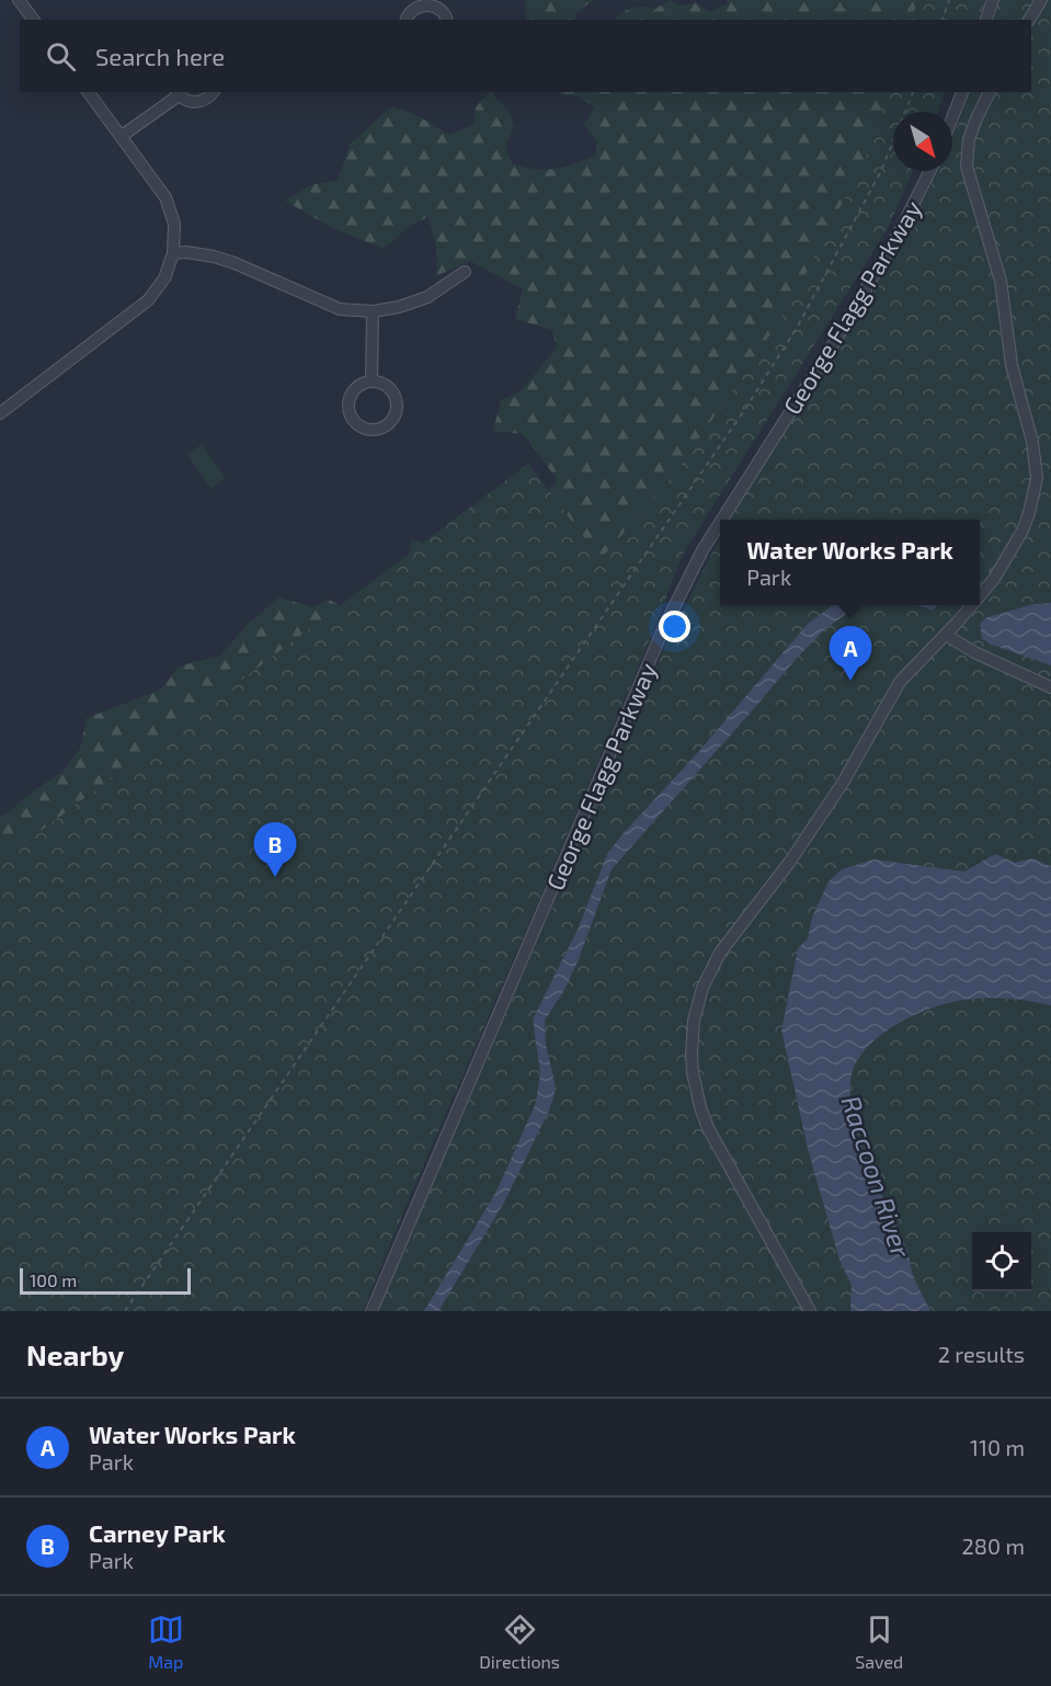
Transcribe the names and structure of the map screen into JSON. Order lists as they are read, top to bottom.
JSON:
{
  "streets": {
    "street": ["George Flagg Parkway"]
  },
  "water": ["Raccoon River"],
  "scale_bar": "100 m",
  "north": "bottom right",
  "page": {
    "search": "Search here",
    "popup": ["Water Works Park", "Park"],
    "pins": ["A", "B"],
    "scale": "100 m",
    "heading": ["Nearby", "2 results"],
    "list": [
      {
        "mark": "A",
        "name": "Water Works Park",
        "note": "Park",
        "value": "110 m"
      },
      {
        "mark": "B",
        "name": "Carney Park",
        "note": "Park",
        "value": "280 m"
      }
    ],
    "nav": ["Map", "Directions", "Saved"]
  }
}
